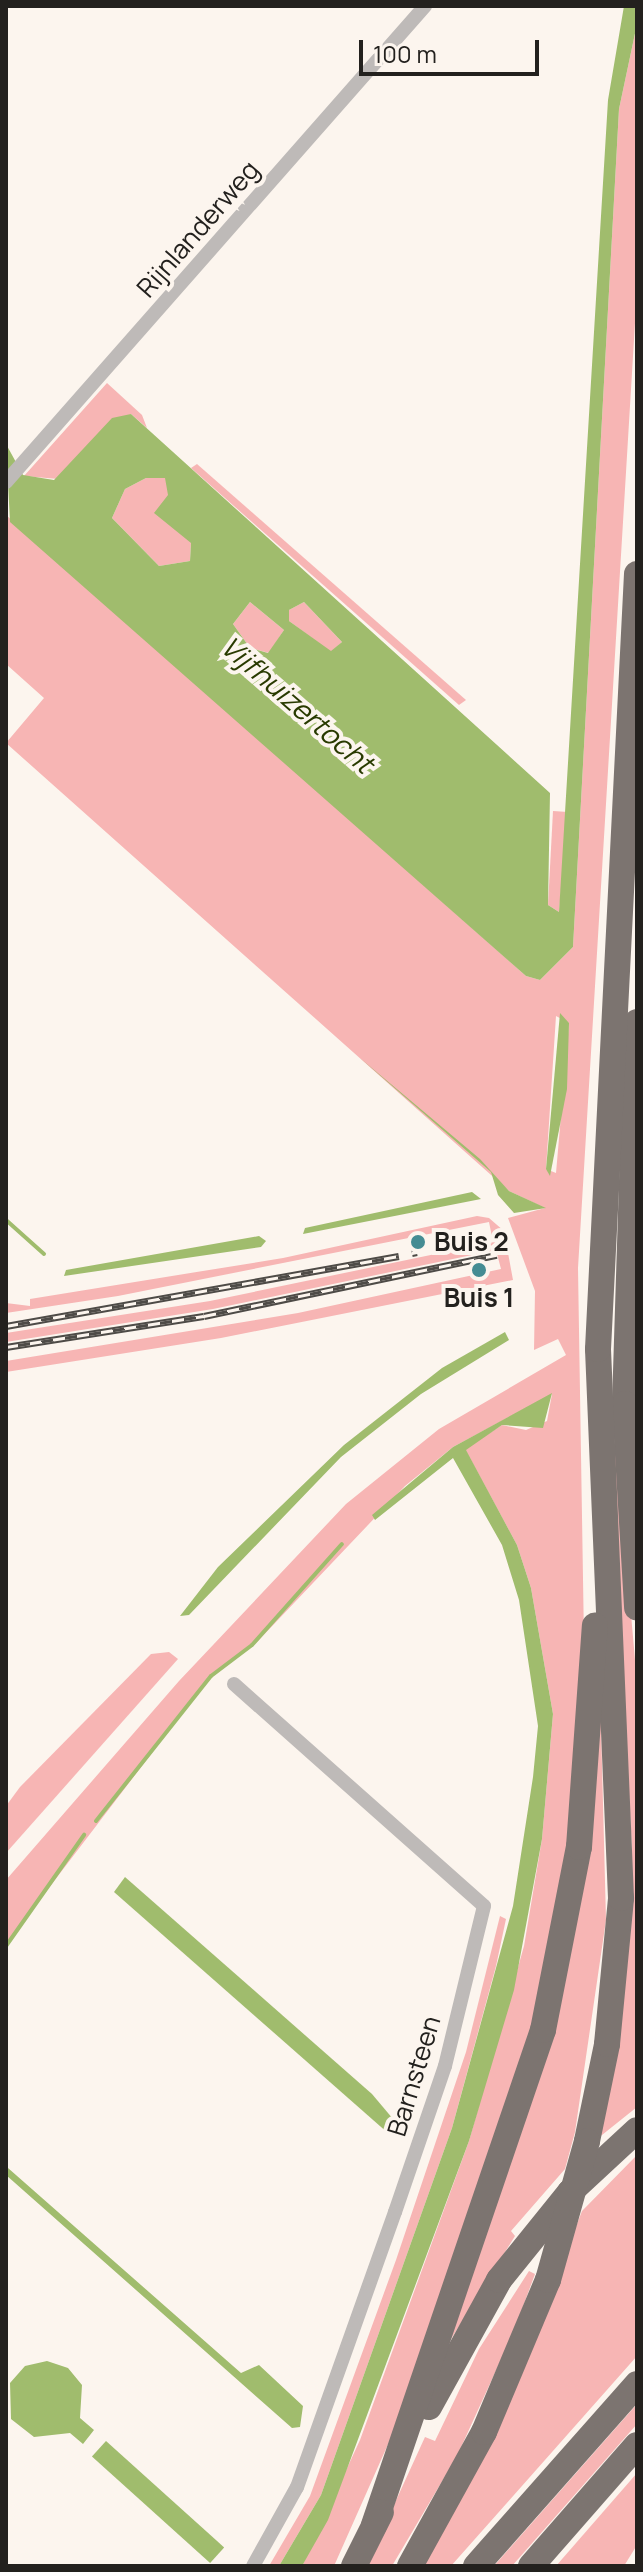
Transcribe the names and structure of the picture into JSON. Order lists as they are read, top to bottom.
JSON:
{
  "streets": {
    "street": ["Rijnlanderweg", "Barnsteen"]
  },
  "water": ["Vijfhuizertocht"],
  "places": ["Buis 2", "Buis 1"],
  "scale_bar": "100 m"
}
